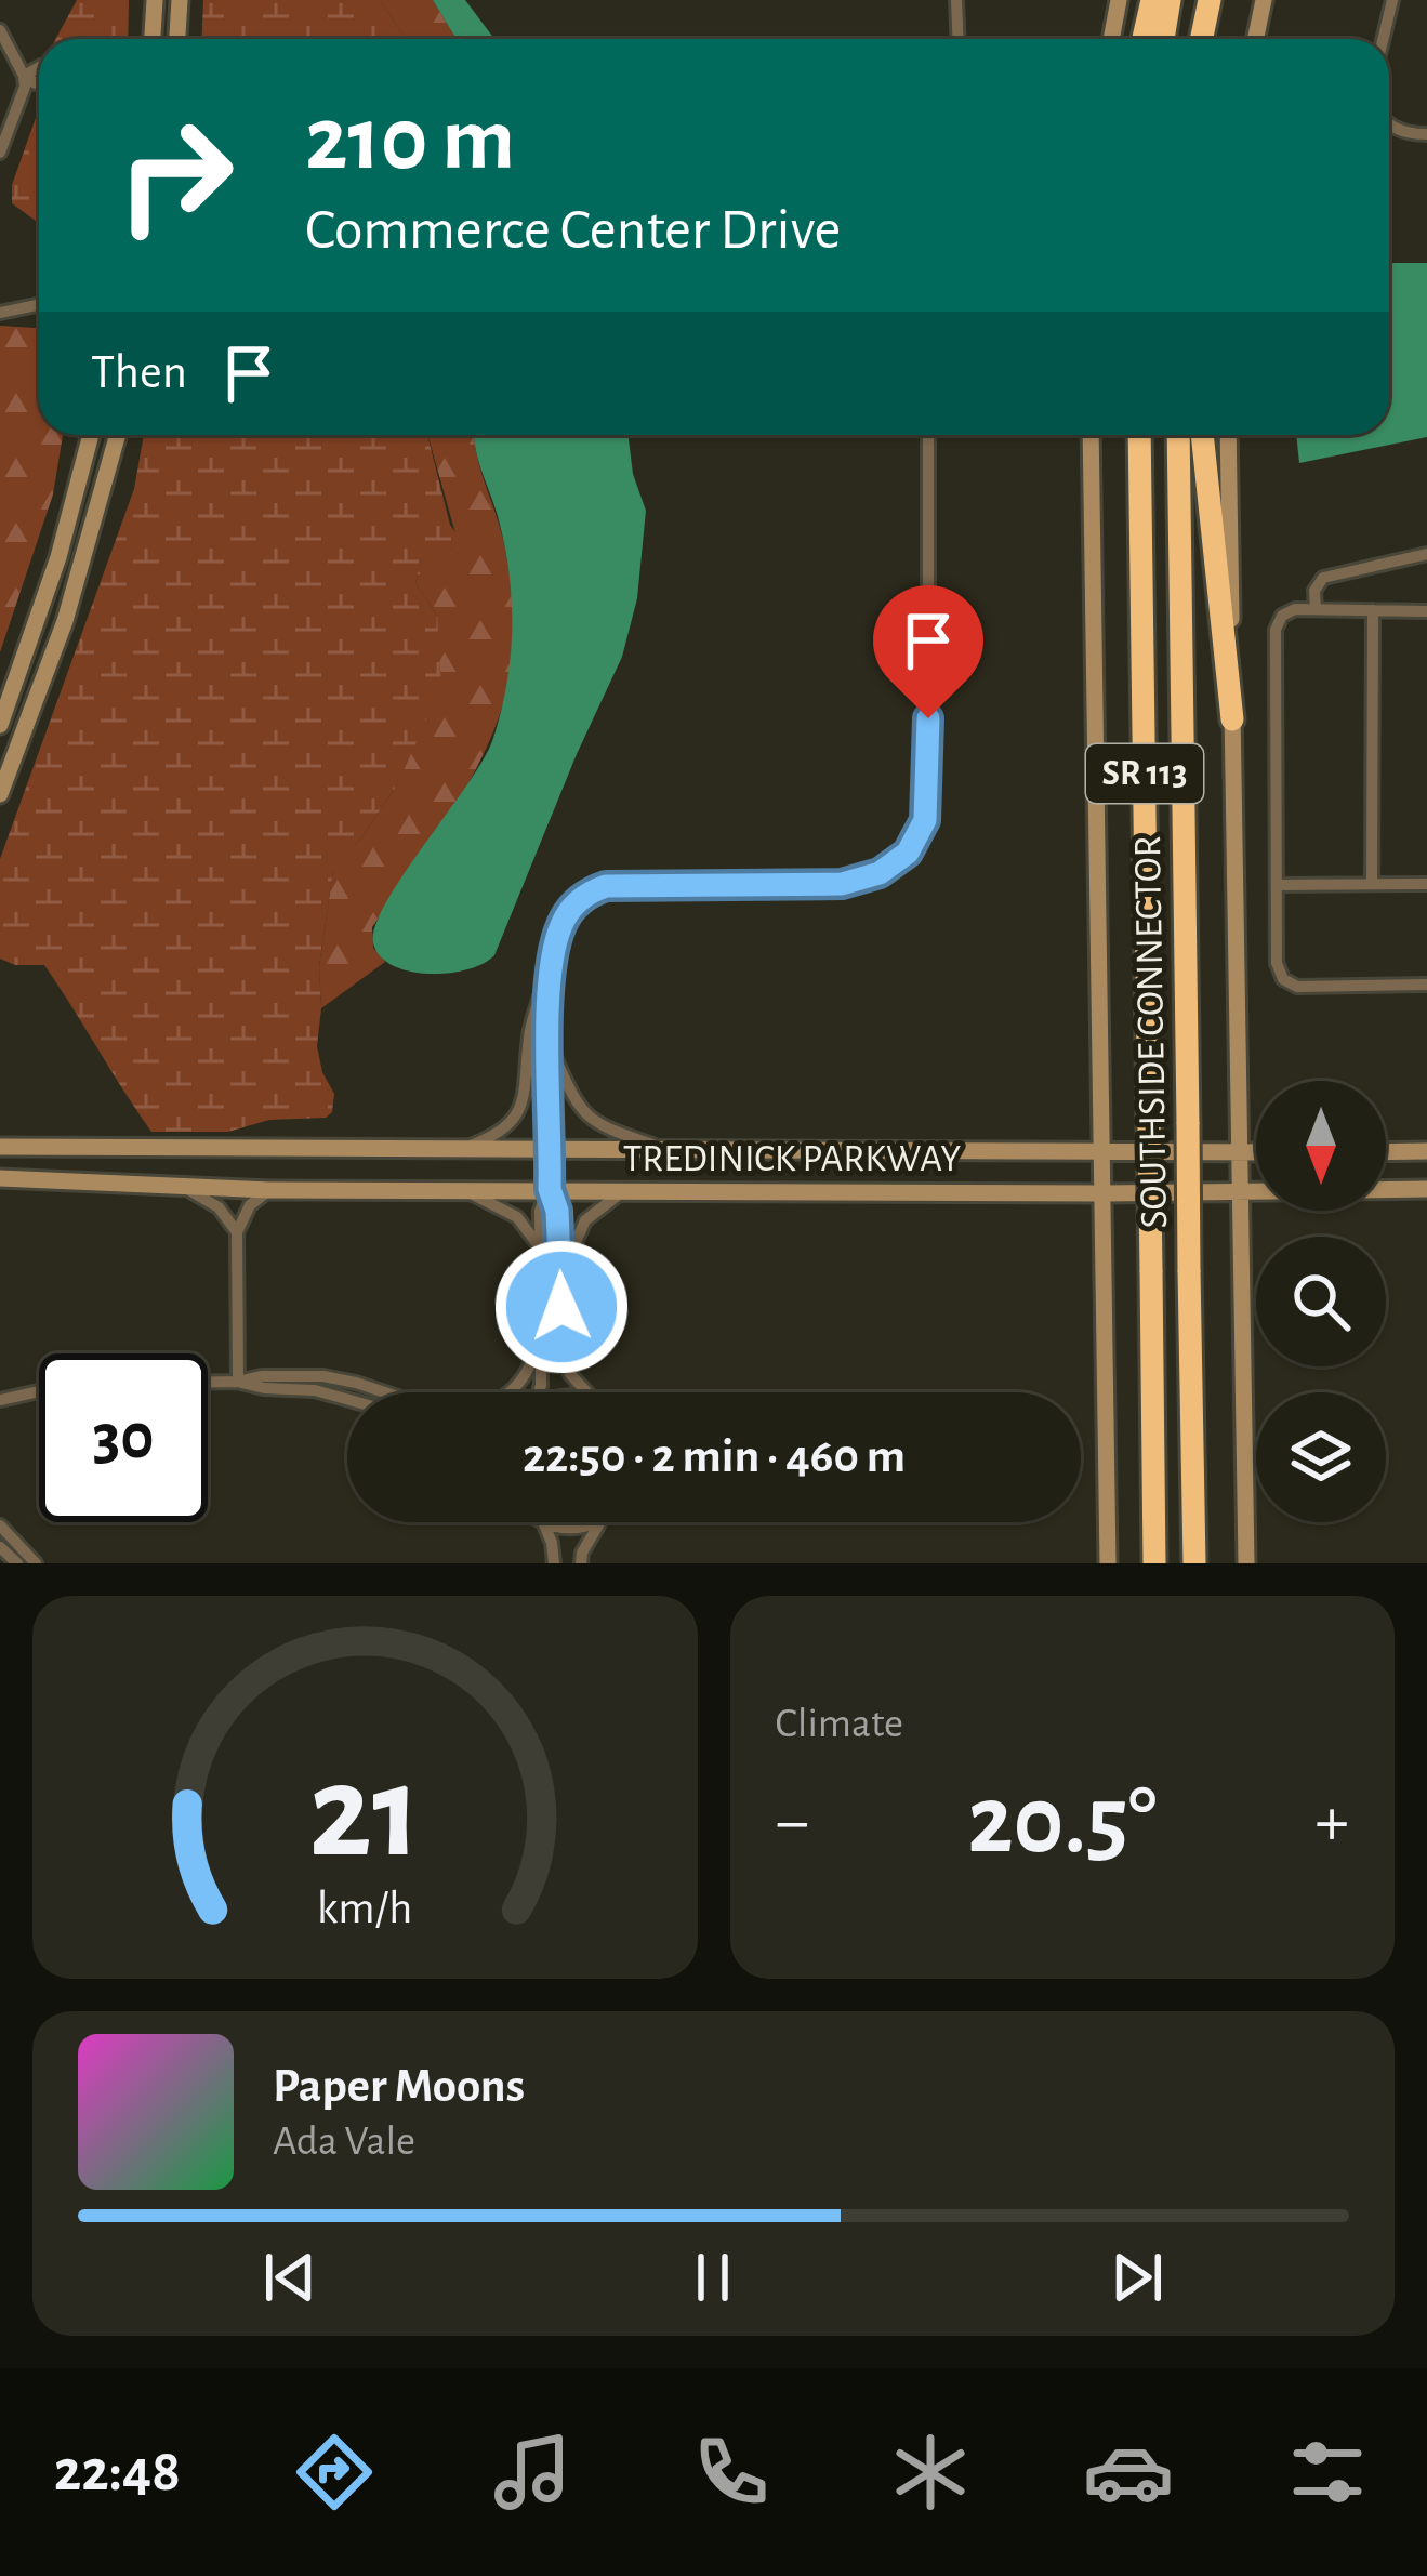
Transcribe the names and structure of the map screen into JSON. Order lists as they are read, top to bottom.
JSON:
{
  "streets": {
    "highway": ["SR 113", "SOUTHSIDE CONNECTOR"],
    "street": ["TREDINICK PARKWAY"]
  },
  "north": "bottom",
  "page": {
    "turn": ["210 m", "Commerce Center Drive"],
    "then": "Then",
    "limit": "30",
    "trip": "22:50 · 2 min · 460 m",
    "tile": "Climate",
    "heat": ["−", "20.5°", "+"],
    "song": ["Paper Moons", "Ada Vale"],
    "tabs": "22:48",
    "gauge": ["21", "km/h"]
  }
}
